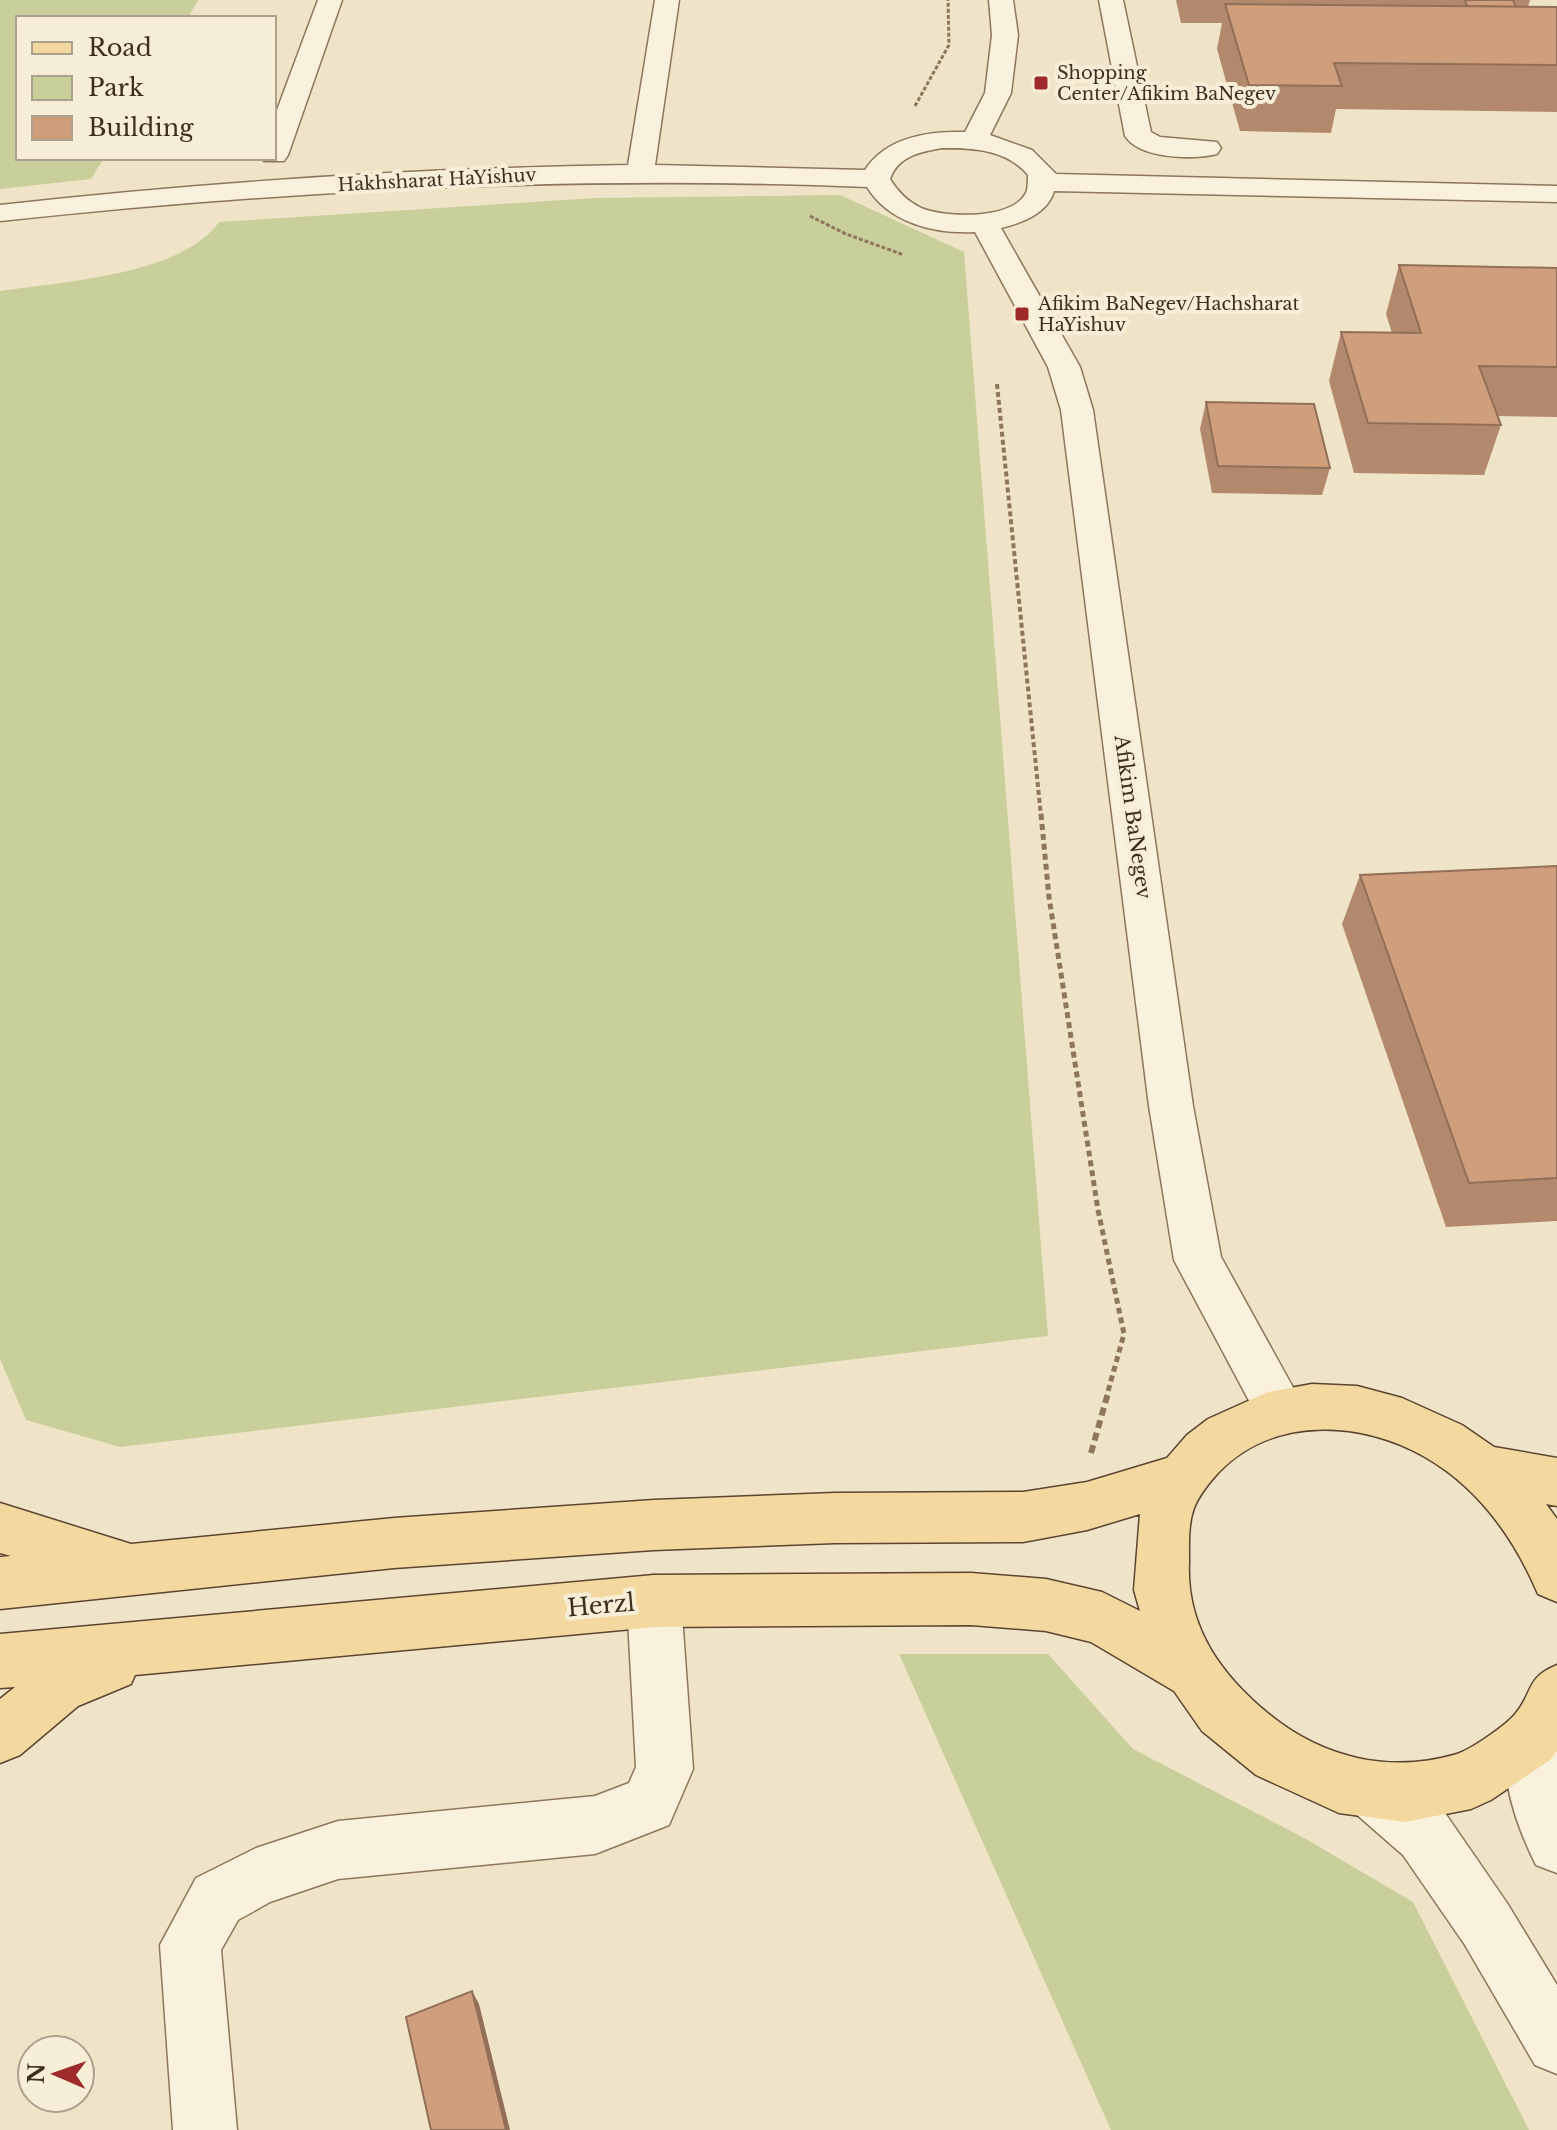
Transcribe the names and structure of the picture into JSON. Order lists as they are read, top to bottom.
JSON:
{
  "streets": {
    "main road": ["Herzl"],
    "street": ["Hakhsharat HaYishuv", "Afikim BaNegev"]
  },
  "places": {
    "transit": ["Shopping Center/Afikim BaNegev", "Afikim BaNegev/Hachsharat HaYishuv"]
  },
  "legend": ["Road", "Park", "Building"],
  "north": "left"
}
